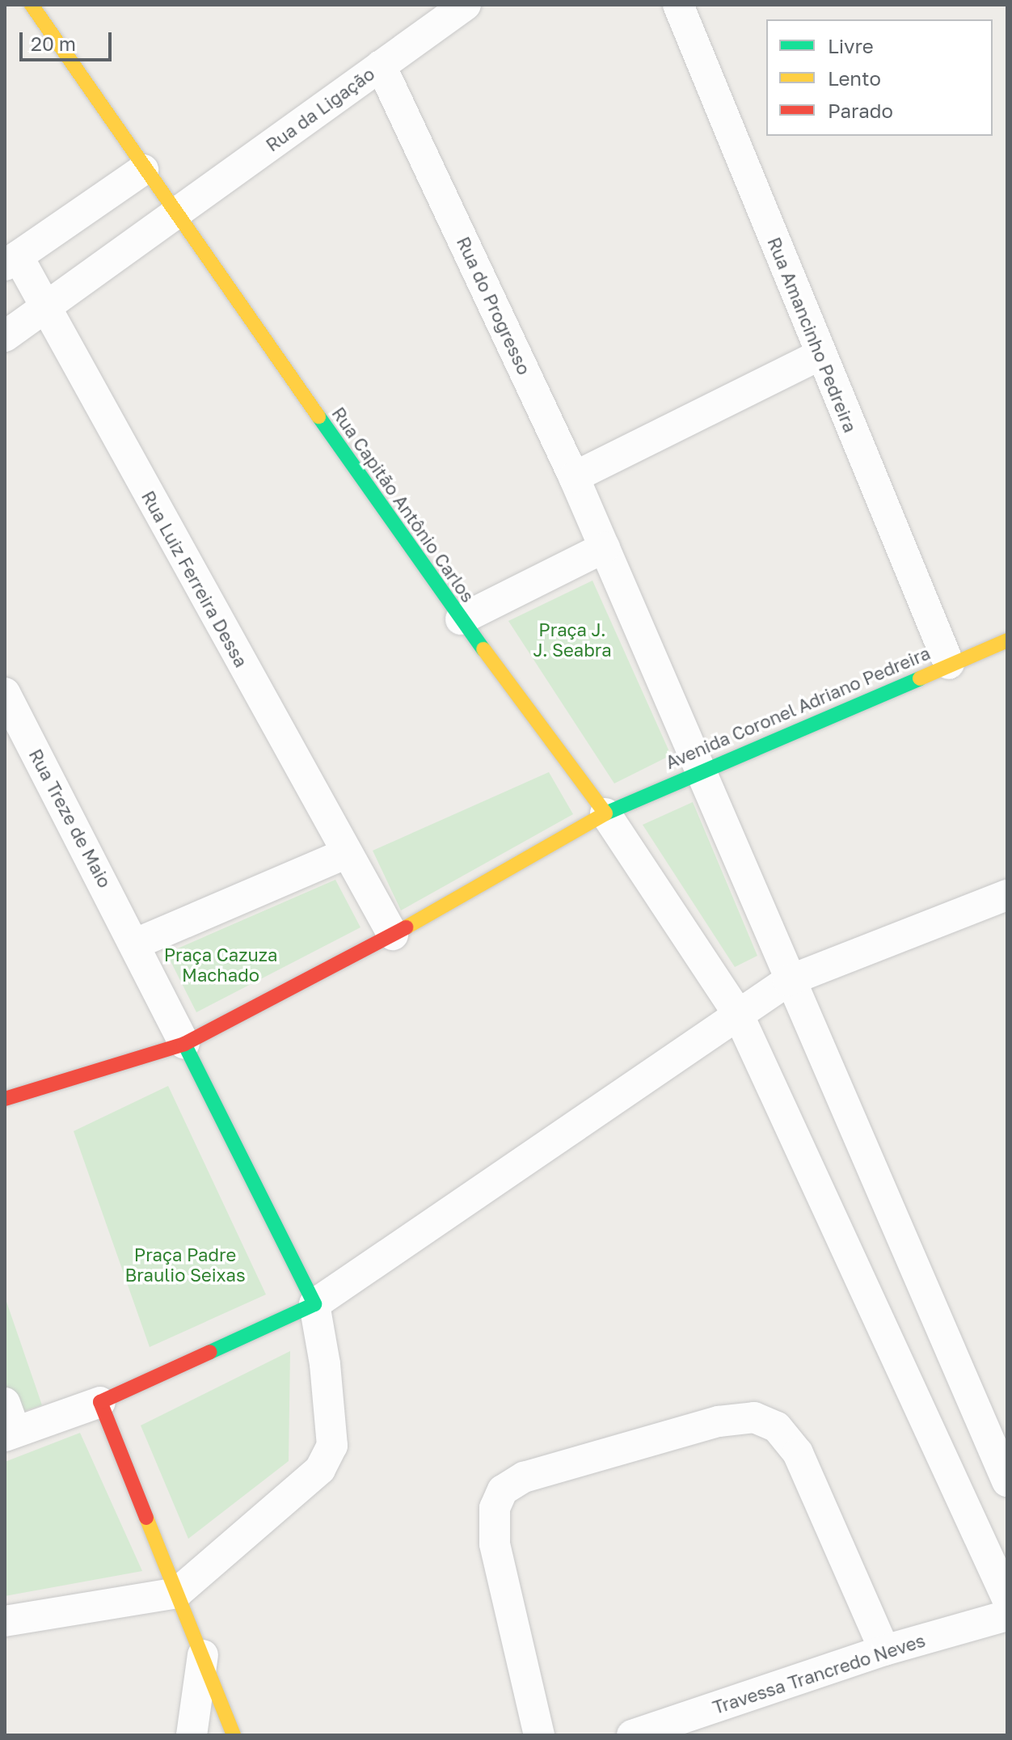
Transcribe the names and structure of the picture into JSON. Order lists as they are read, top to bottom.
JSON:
{
  "streets": {
    "main road": ["Rua Capitão Antônio Carlos", "Avenida Coronel Adriano Pedreira"],
    "street": [
      "Rua da Ligação",
      "Rua do Progresso",
      "Rua Amancinho Pedreira",
      "Rua Luiz Ferreira Dessa",
      "Rua Treze de Maio",
      "Travessa Trancredo Neves"
    ]
  },
  "crossings": [
    ["Rua da Ligação", "Rua do Progresso"],
    ["Rua da Ligação", "Rua Capitão Antônio Carlos"],
    ["Rua da Ligação", "Rua Luiz Ferreira Dessa"],
    ["Rua Amancinho Pedreira", "Avenida Coronel Adriano Pedreira"],
    ["Rua Capitão Antônio Carlos", "Avenida Coronel Adriano Pedreira"]
  ],
  "parks": ["Praça J. J. Seabra", "Praça Cazuza Machado", "Praça Padre Braulio Seixas"],
  "legend": ["Livre", "Lento", "Parado"],
  "scale_bar": "20 m"
}
